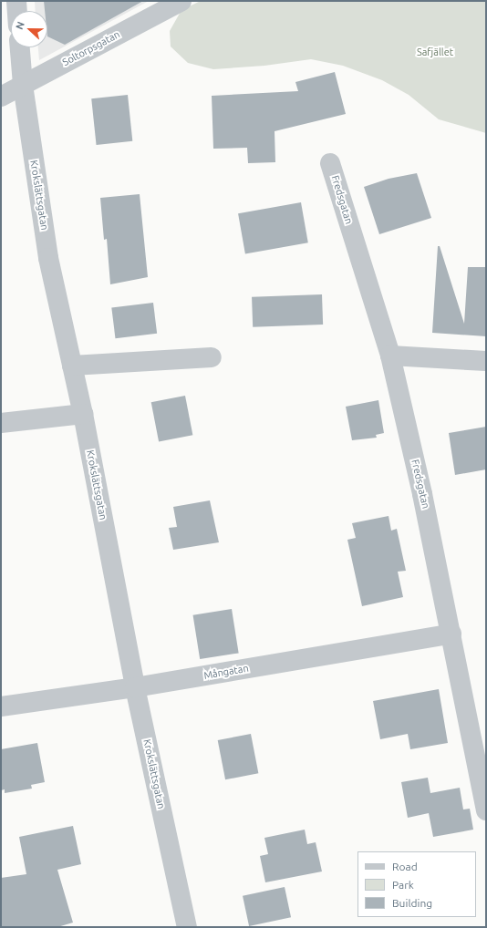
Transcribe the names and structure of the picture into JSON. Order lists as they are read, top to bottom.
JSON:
{
  "streets": {
    "street": [
      "Soltorpsgatan",
      "Krokslättsgatan",
      "Fredsgatan",
      "Mångatan"
    ]
  },
  "crossings": [
    ["Soltorpsgatan", "Krokslättsgatan"],
    ["Krokslättsgatan", "Mångatan"],
    ["Fredsgatan", "Mångatan"]
  ],
  "parks": ["Safjället"],
  "legend": ["Road", "Park", "Building"],
  "north": "left"
}
